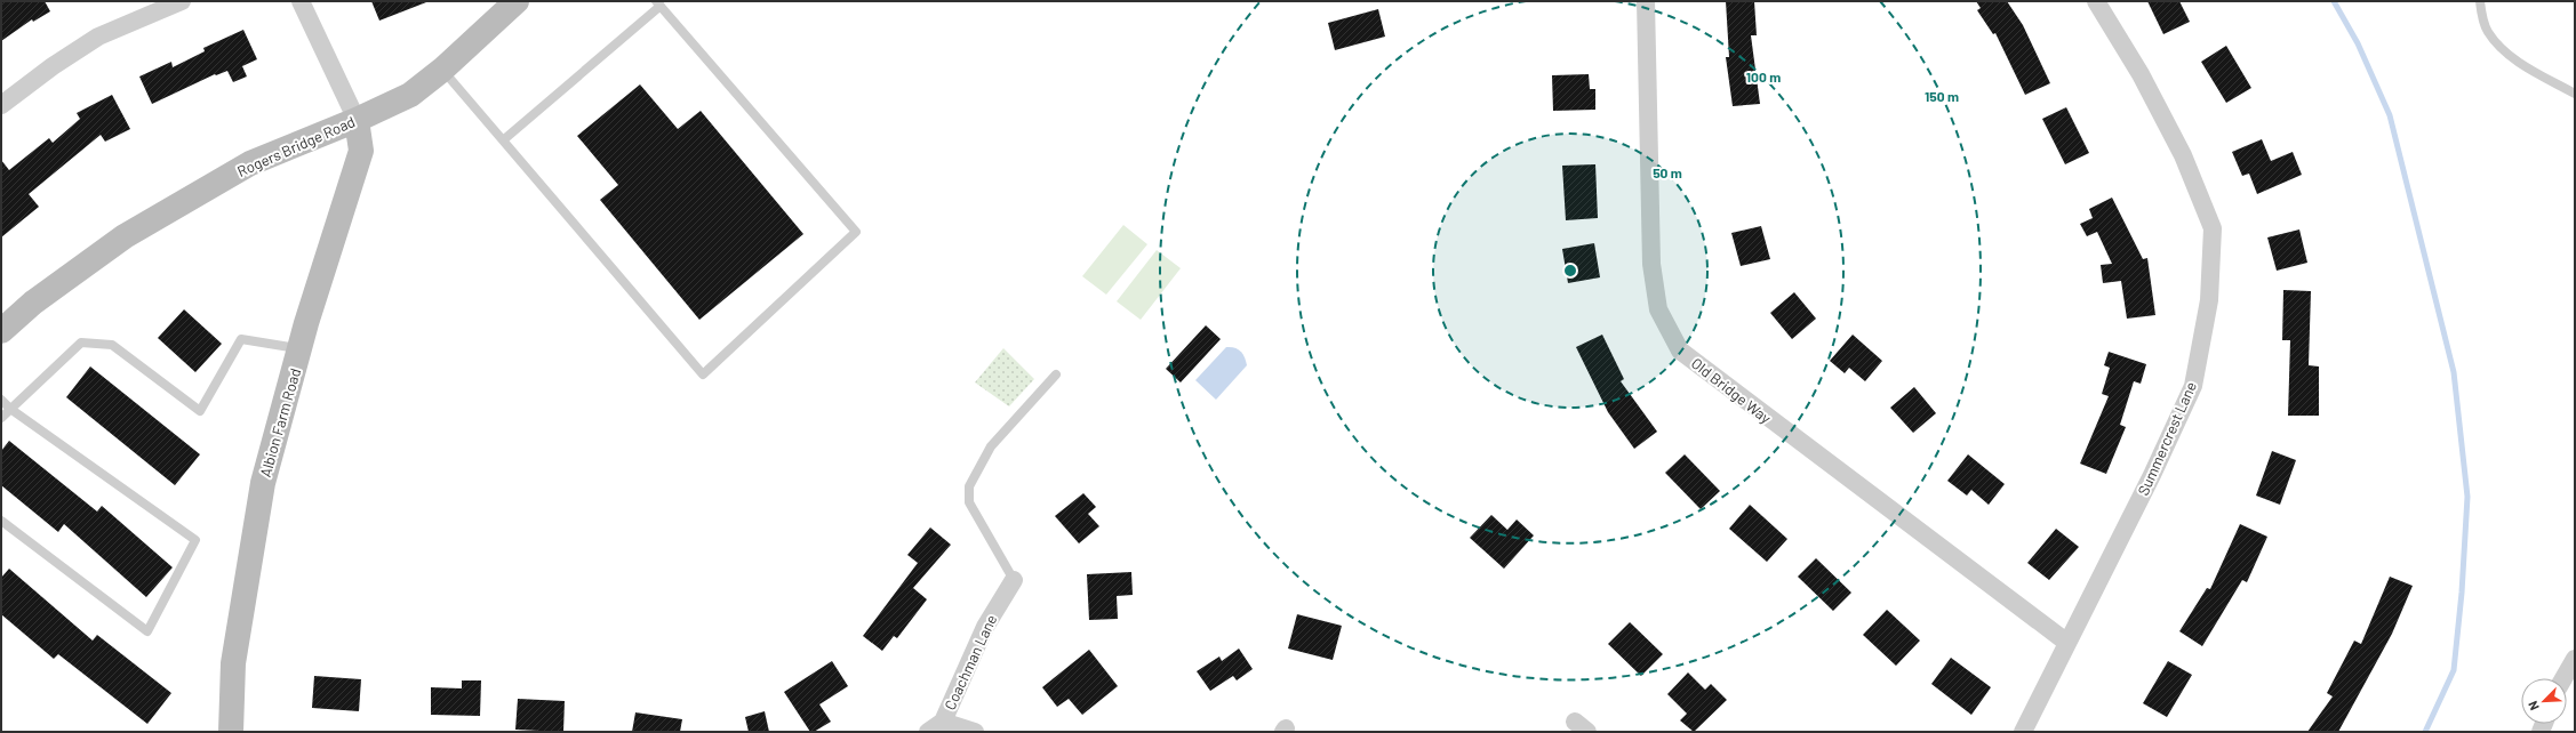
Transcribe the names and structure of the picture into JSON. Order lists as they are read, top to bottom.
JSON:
{
  "streets": {
    "street": [
      "Rogers Bridge Road",
      "Old Bridge Way",
      "Albion Farm Road",
      "Summercrest Lane",
      "Coachman Lane"
    ]
  },
  "crossings": [
    ["Rogers Bridge Road", "Albion Farm Road"],
    ["Old Bridge Way", "Summercrest Lane"]
  ],
  "north": "bottom left",
  "rings": ["100 m", "150 m", "50 m"]
}
